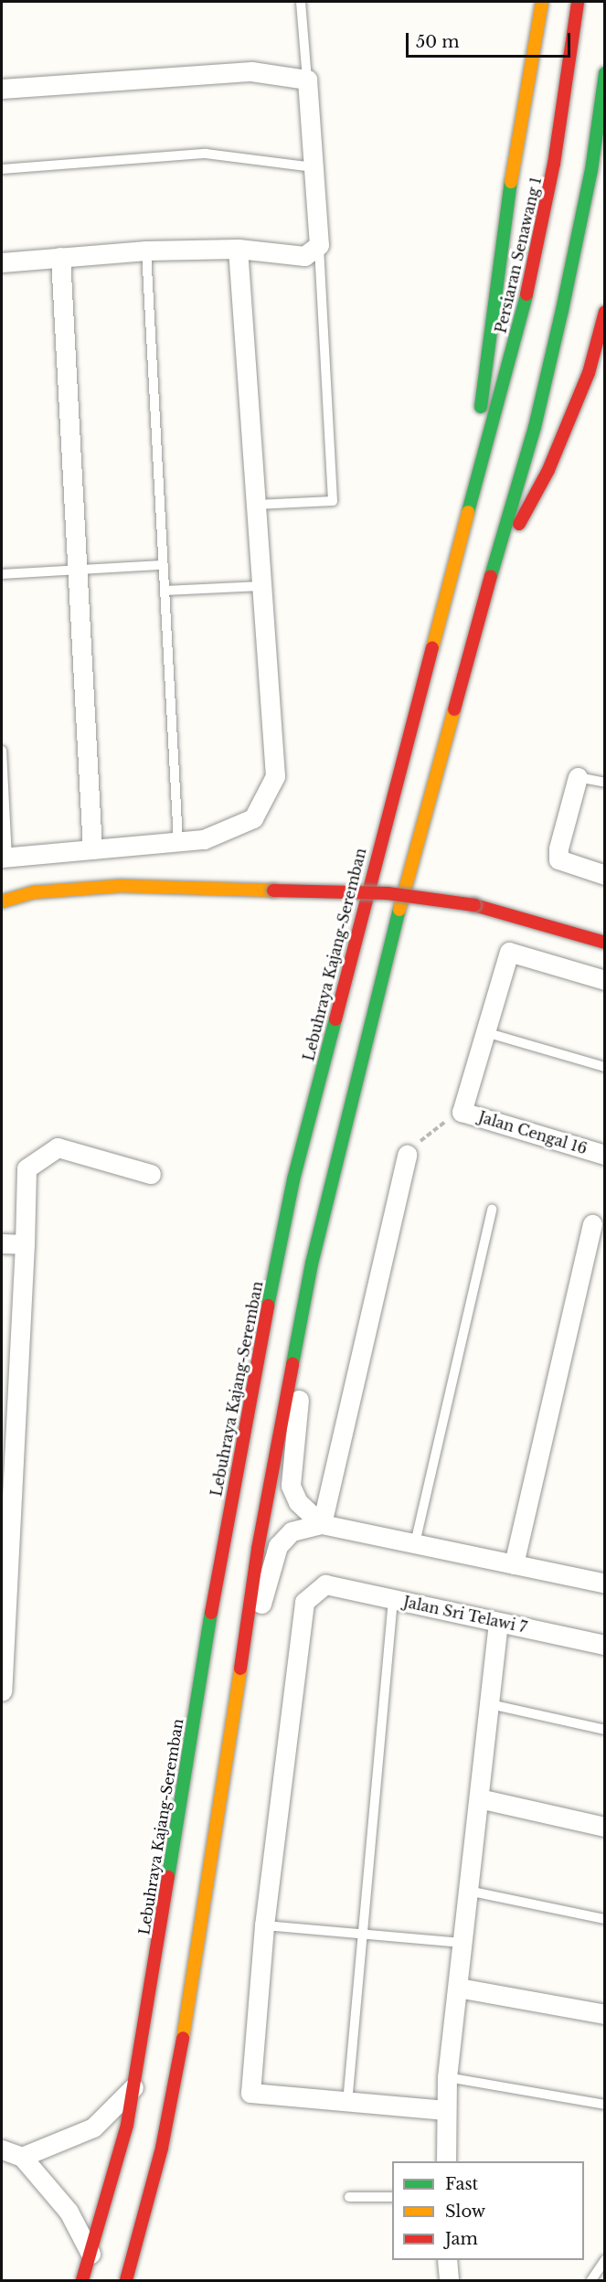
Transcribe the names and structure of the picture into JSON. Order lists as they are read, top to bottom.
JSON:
{
  "streets": {
    "main road": ["Persiaran Senawang 1", "Lebuhraya Kajang-Seremban"],
    "street": ["Jalan Cengal 16", "Jalan Sri Telawi 7"]
  },
  "crossings": [
    ["Persiaran Senawang 1", "Lebuhraya Kajang-Seremban"]
  ],
  "legend": ["Fast", "Slow", "Jam"],
  "scale_bar": "50 m"
}
